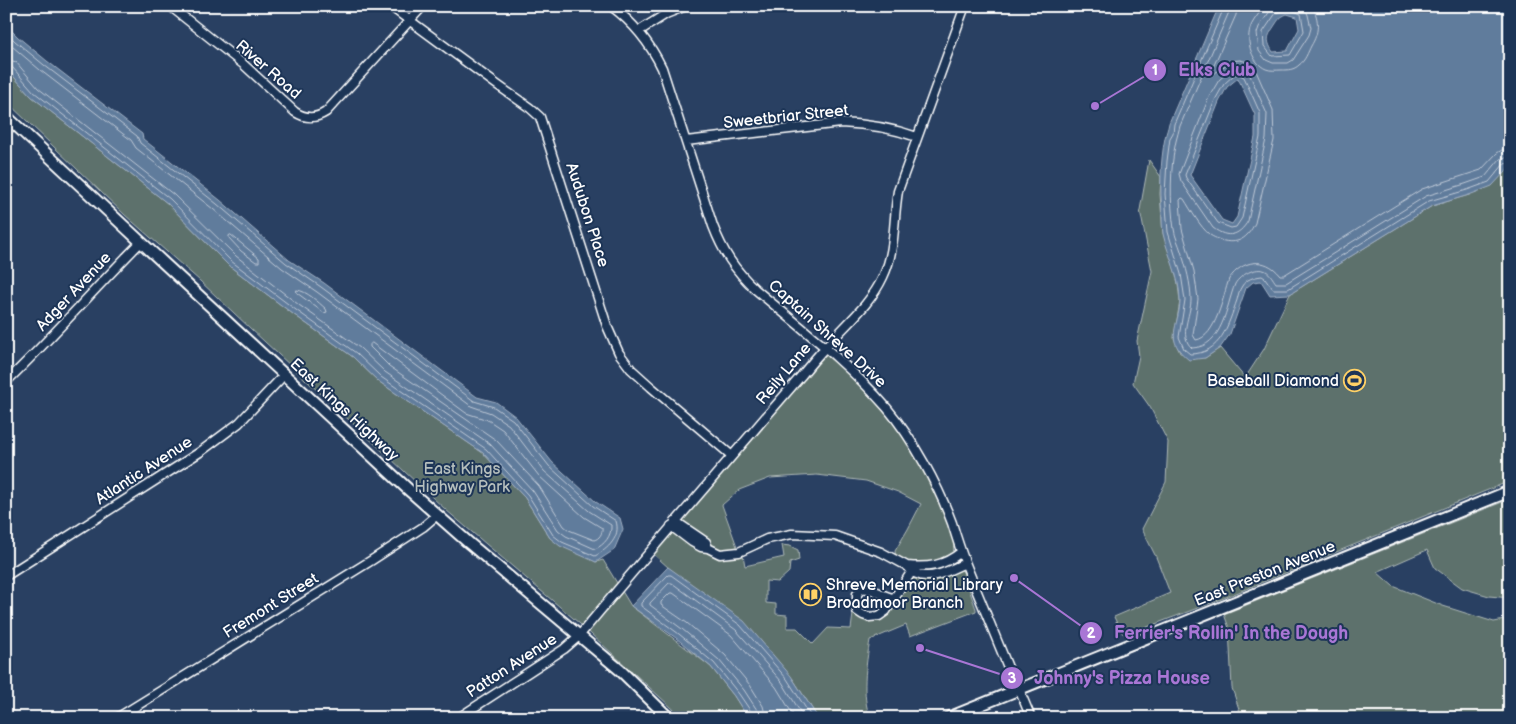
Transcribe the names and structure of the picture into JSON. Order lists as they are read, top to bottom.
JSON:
{
  "streets": {
    "main road": ["East Kings Highway", "East Preston Avenue"],
    "street": [
      "River Road",
      "Sweetbriar Street",
      "Audubon Place",
      "Adger Avenue",
      "Captain Shreve Drive",
      "Reily Lane",
      "Atlantic Avenue",
      "Fremont Street",
      "Patton Avenue"
    ]
  },
  "crossings": [
    ["River Road", "Audubon Place"],
    ["Sweetbriar Street", "Captain Shreve Drive"],
    ["Sweetbriar Street", "Reily Lane"],
    ["Audubon Place", "Reily Lane"],
    ["Adger Avenue", "East Kings Highway"],
    ["Captain Shreve Drive", "Reily Lane"],
    ["Captain Shreve Drive", "East Preston Avenue"],
    ["Reily Lane", "East Kings Highway"],
    ["Reily Lane", "Patton Avenue"],
    ["East Kings Highway", "Atlantic Avenue"],
    ["East Kings Highway", "Fremont Street"],
    ["East Kings Highway", "Patton Avenue"]
  ],
  "parks": ["East Kings Highway Park"],
  "places": {
    "other": ["Elks Club", "Ferrier's Rollin' In the Dough", "Johnny's Pizza House"],
    "sports": ["Baseball Diamond"],
    "library": ["Shreve Memorial Library Broadmoor Branch"]
  }
}
